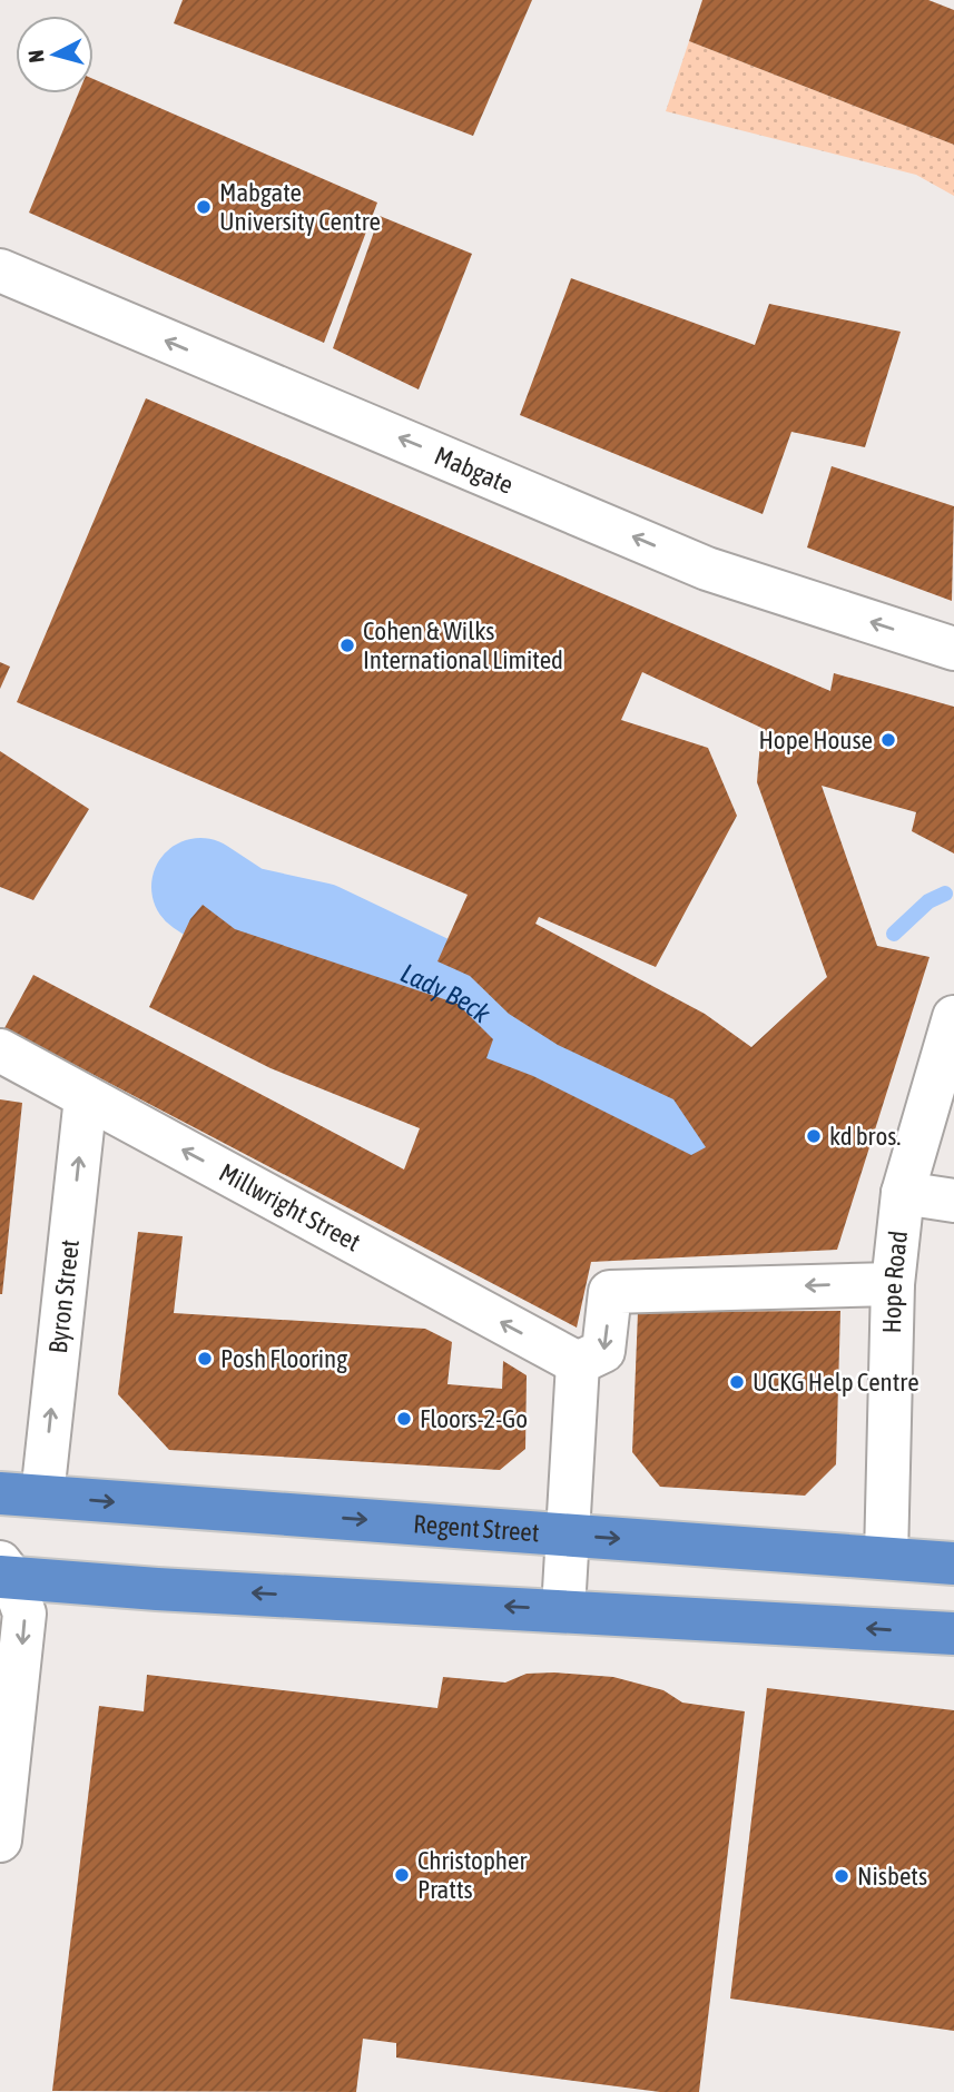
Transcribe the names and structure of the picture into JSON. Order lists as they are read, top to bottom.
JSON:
{
  "streets": {
    "highway": ["Regent Street"],
    "street": [
      "Mabgate",
      "Millwright Street",
      "Hope Road",
      "Byron Street"
    ]
  },
  "crossings": [
    ["Millwright Street", "Byron Street"],
    ["Hope Road", "Regent Street"],
    ["Byron Street", "Regent Street"]
  ],
  "one_way": ["Mabgate", "Millwright Street", "Byron Street"],
  "water": ["Lady Beck"],
  "places": [
    "Mabgate University Centre",
    "Cohen & Wilks International Limited",
    "Hope House",
    "kd bros.",
    "Posh Flooring",
    "UCKG Help Centre",
    "Floors-2-Go",
    "Christopher Pratts",
    "Nisbets"
  ],
  "north": "left"
}
